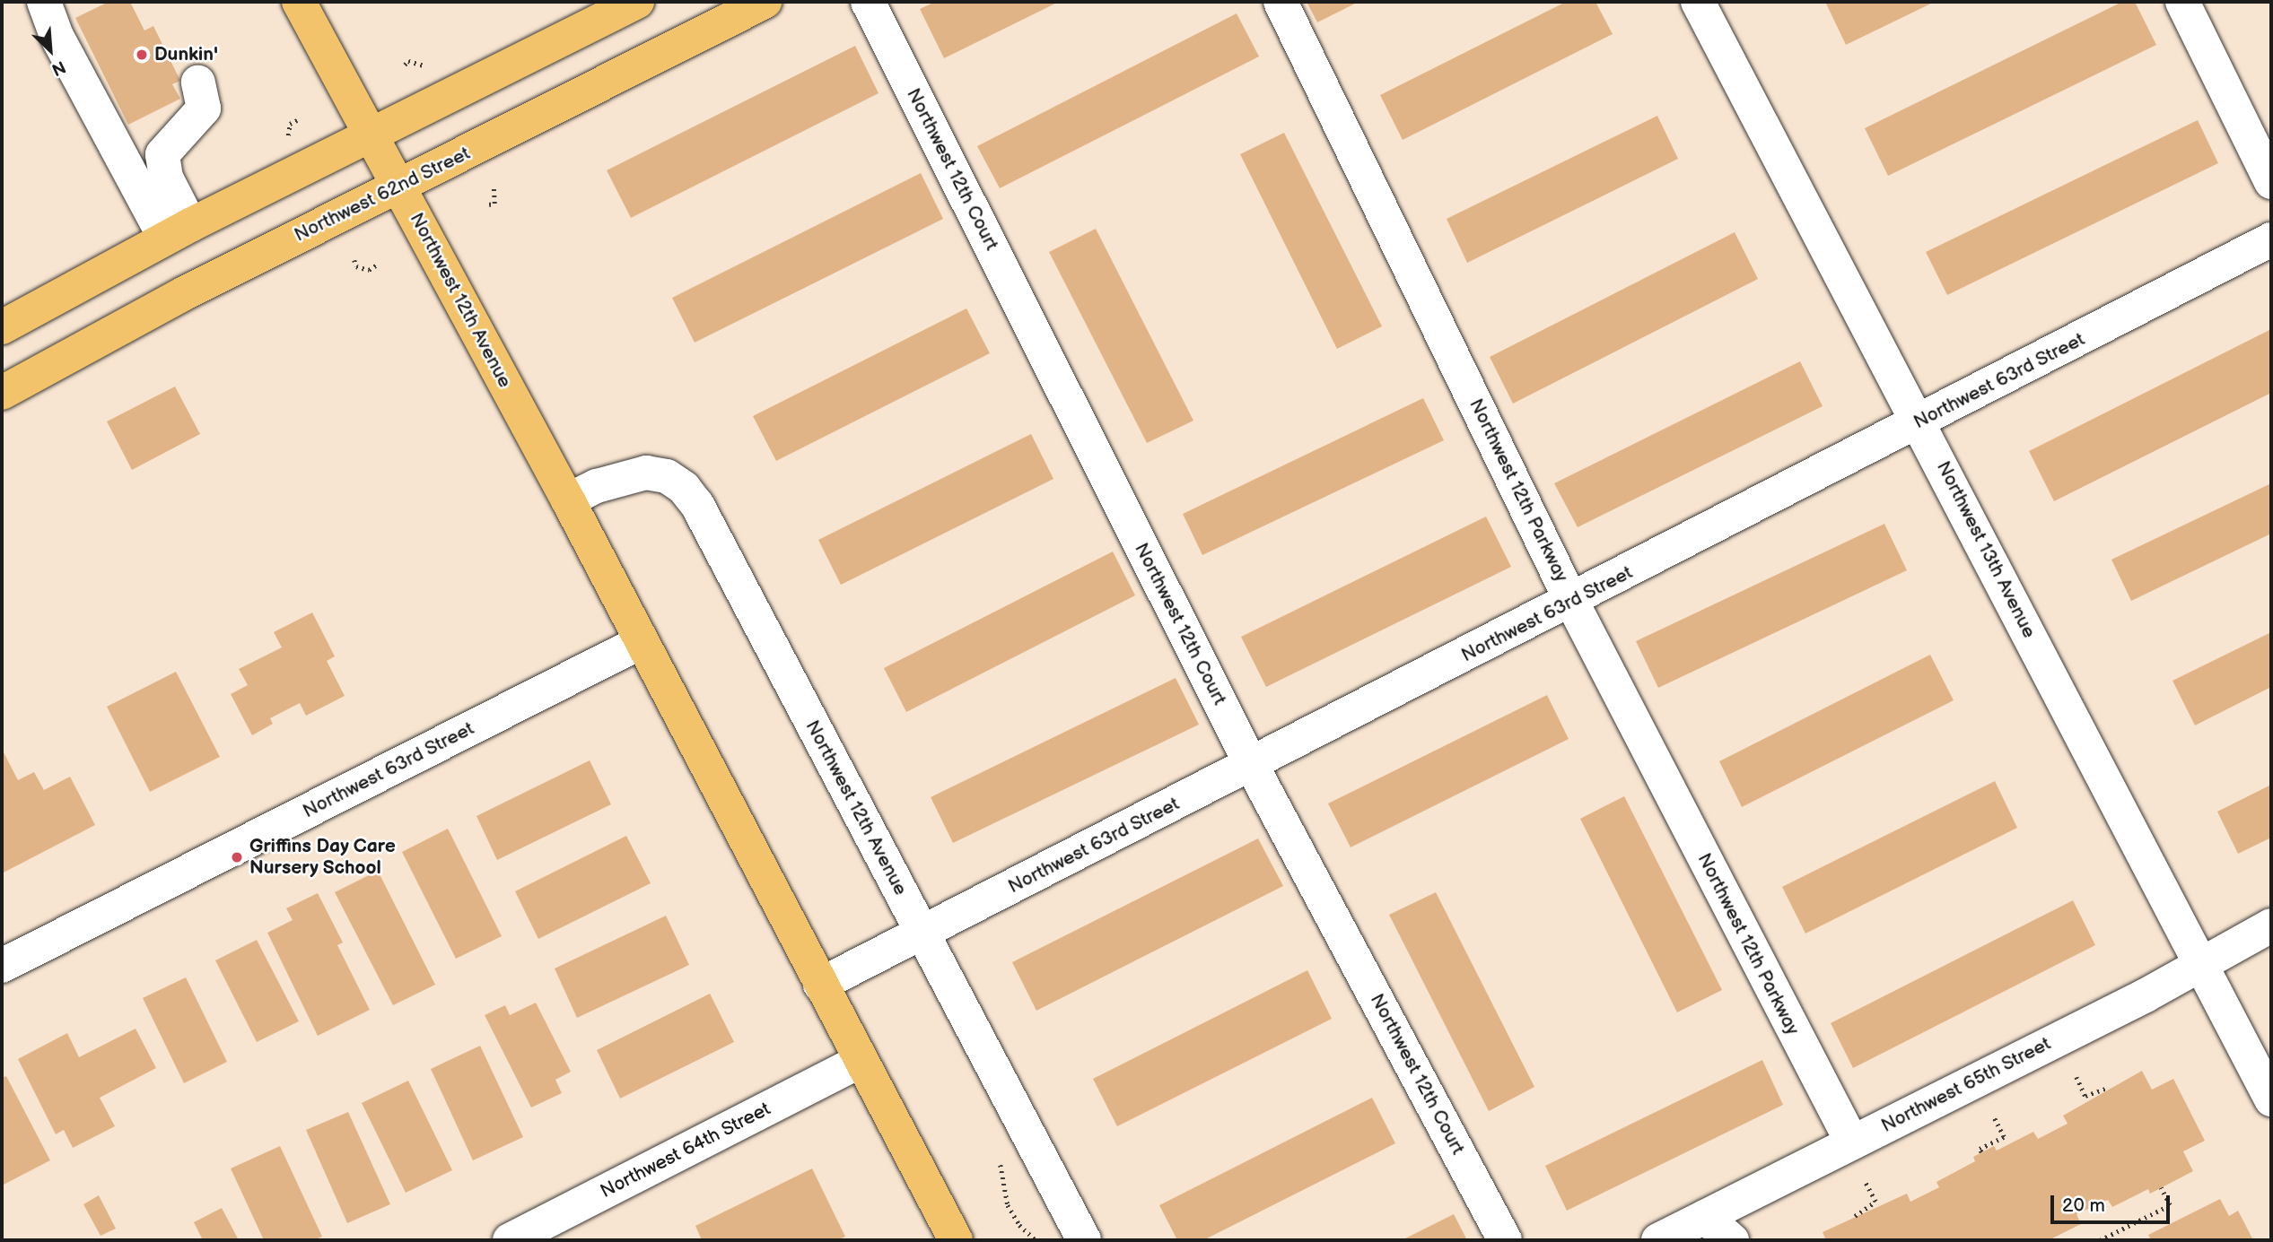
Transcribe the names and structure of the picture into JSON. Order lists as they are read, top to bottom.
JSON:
{
  "streets": {
    "main road": ["Northwest 62nd Street", "Northwest 12th Avenue"],
    "street": [
      "Northwest 12th Court",
      "Northwest 63rd Street",
      "Northwest 12th Parkway",
      "Northwest 13th Avenue",
      "Northwest 65th Street",
      "Northwest 64th Street"
    ]
  },
  "crossings": [
    ["Northwest 12th Court", "Northwest 63rd Street"],
    ["Northwest 62nd Street", "Northwest 12th Avenue"],
    ["Northwest 12th Avenue", "Northwest 63rd Street"],
    ["Northwest 12th Avenue", "Northwest 64th Street"],
    ["Northwest 63rd Street", "Northwest 12th Parkway"],
    ["Northwest 63rd Street", "Northwest 13th Avenue"],
    ["Northwest 12th Parkway", "Northwest 65th Street"],
    ["Northwest 13th Avenue", "Northwest 65th Street"]
  ],
  "places": ["Dunkin'", "Griffins Day Care Nursery School"],
  "scale_bar": "20 m",
  "north": "bottom right"
}
